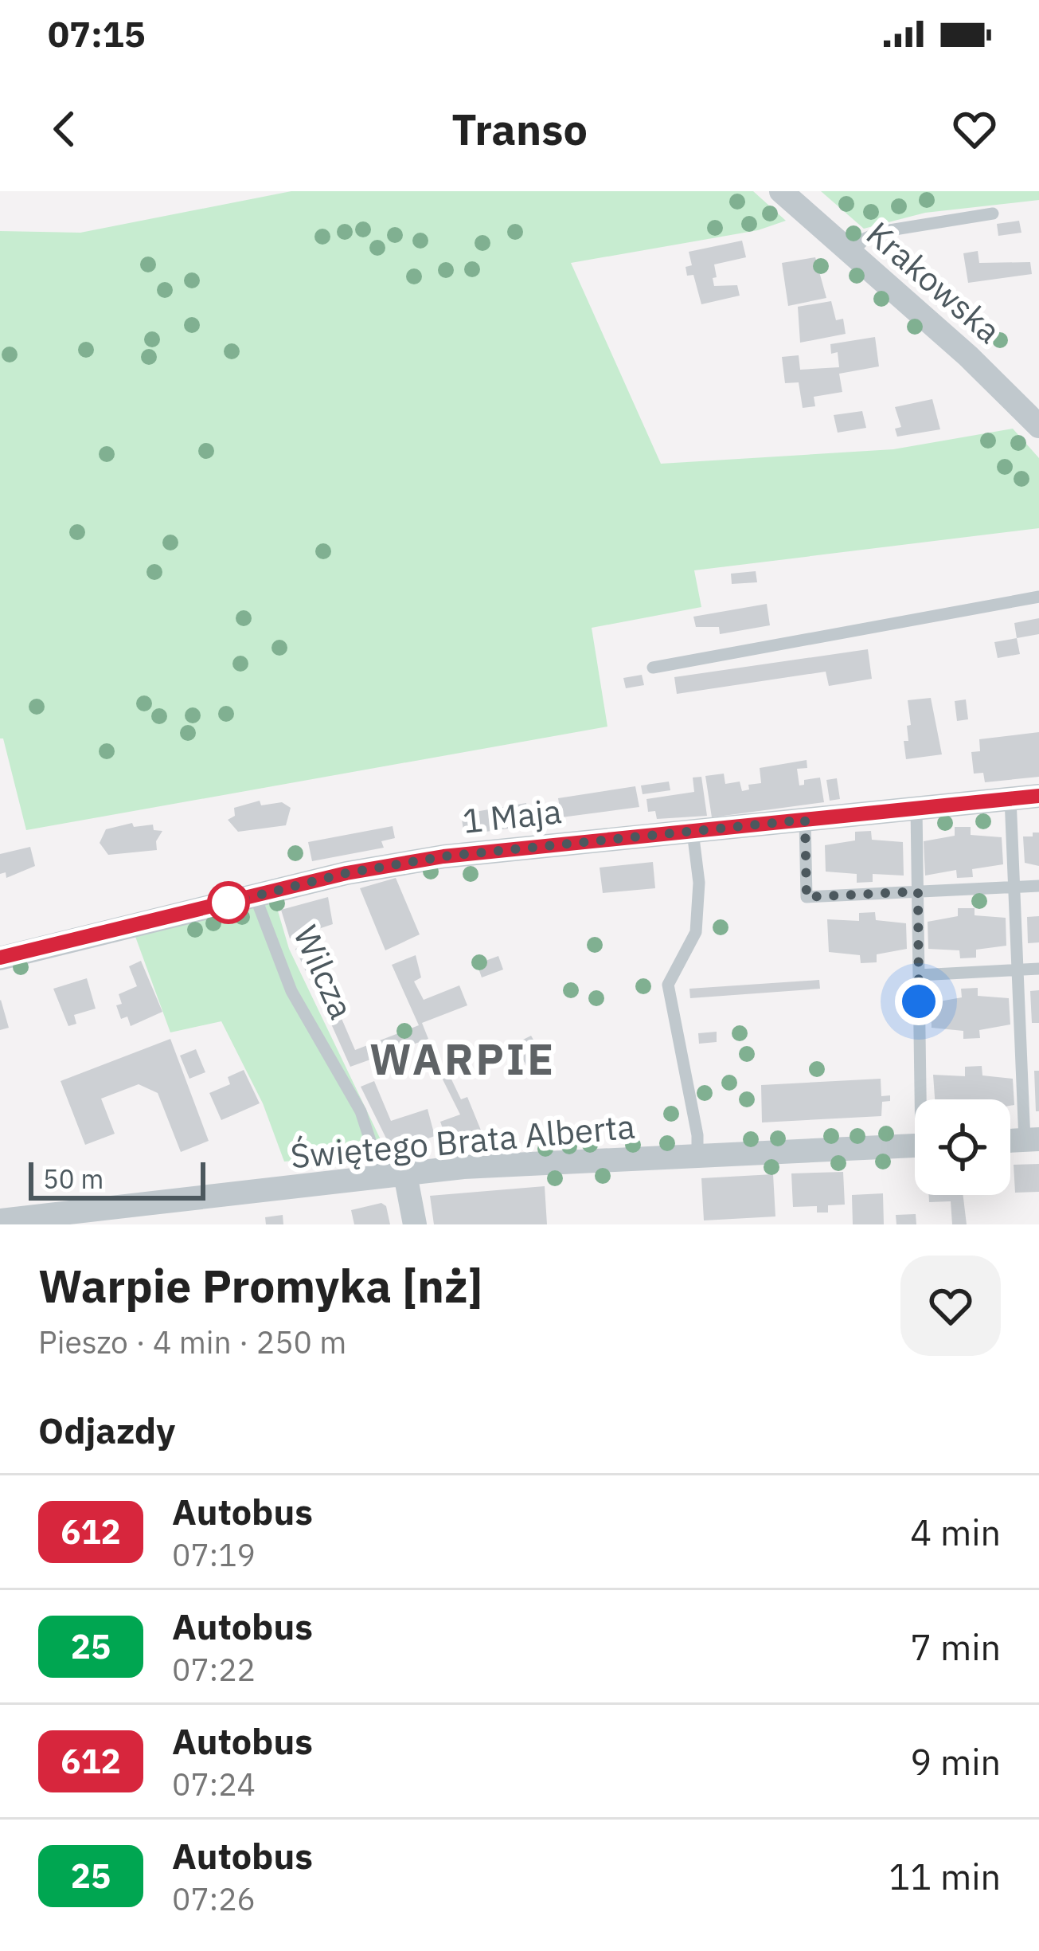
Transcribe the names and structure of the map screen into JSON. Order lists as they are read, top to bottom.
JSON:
{
  "streets": {
    "street": [
      "Krakowska",
      "1 Maja",
      "Wilcza",
      "Świętego Brata Alberta"
    ]
  },
  "crossings": [
    ["1 Maja", "Wilcza"],
    ["Wilcza", "Świętego Brata Alberta"]
  ],
  "districts": ["WARPIE"],
  "lines": ["bus line 612"],
  "scale_bar": "50 m",
  "page": {
    "status": "07:15",
    "header": "Transo",
    "scale": "50 m",
    "heading": [
      ["Warpie Promyka [nż]", "Pieszo · 4 min · 250 m"],
      "Odjazdy"
    ],
    "list": [
      {
        "mark": "612",
        "name": "Autobus",
        "note": "07:19",
        "value": "4 min"
      },
      {
        "mark": "25",
        "name": "Autobus",
        "note": "07:22",
        "value": "7 min"
      },
      {
        "mark": "612",
        "name": "Autobus",
        "note": "07:24",
        "value": "9 min"
      },
      {
        "mark": "25",
        "name": "Autobus",
        "note": "07:26",
        "value": "11 min"
      }
    ]
  }
}
